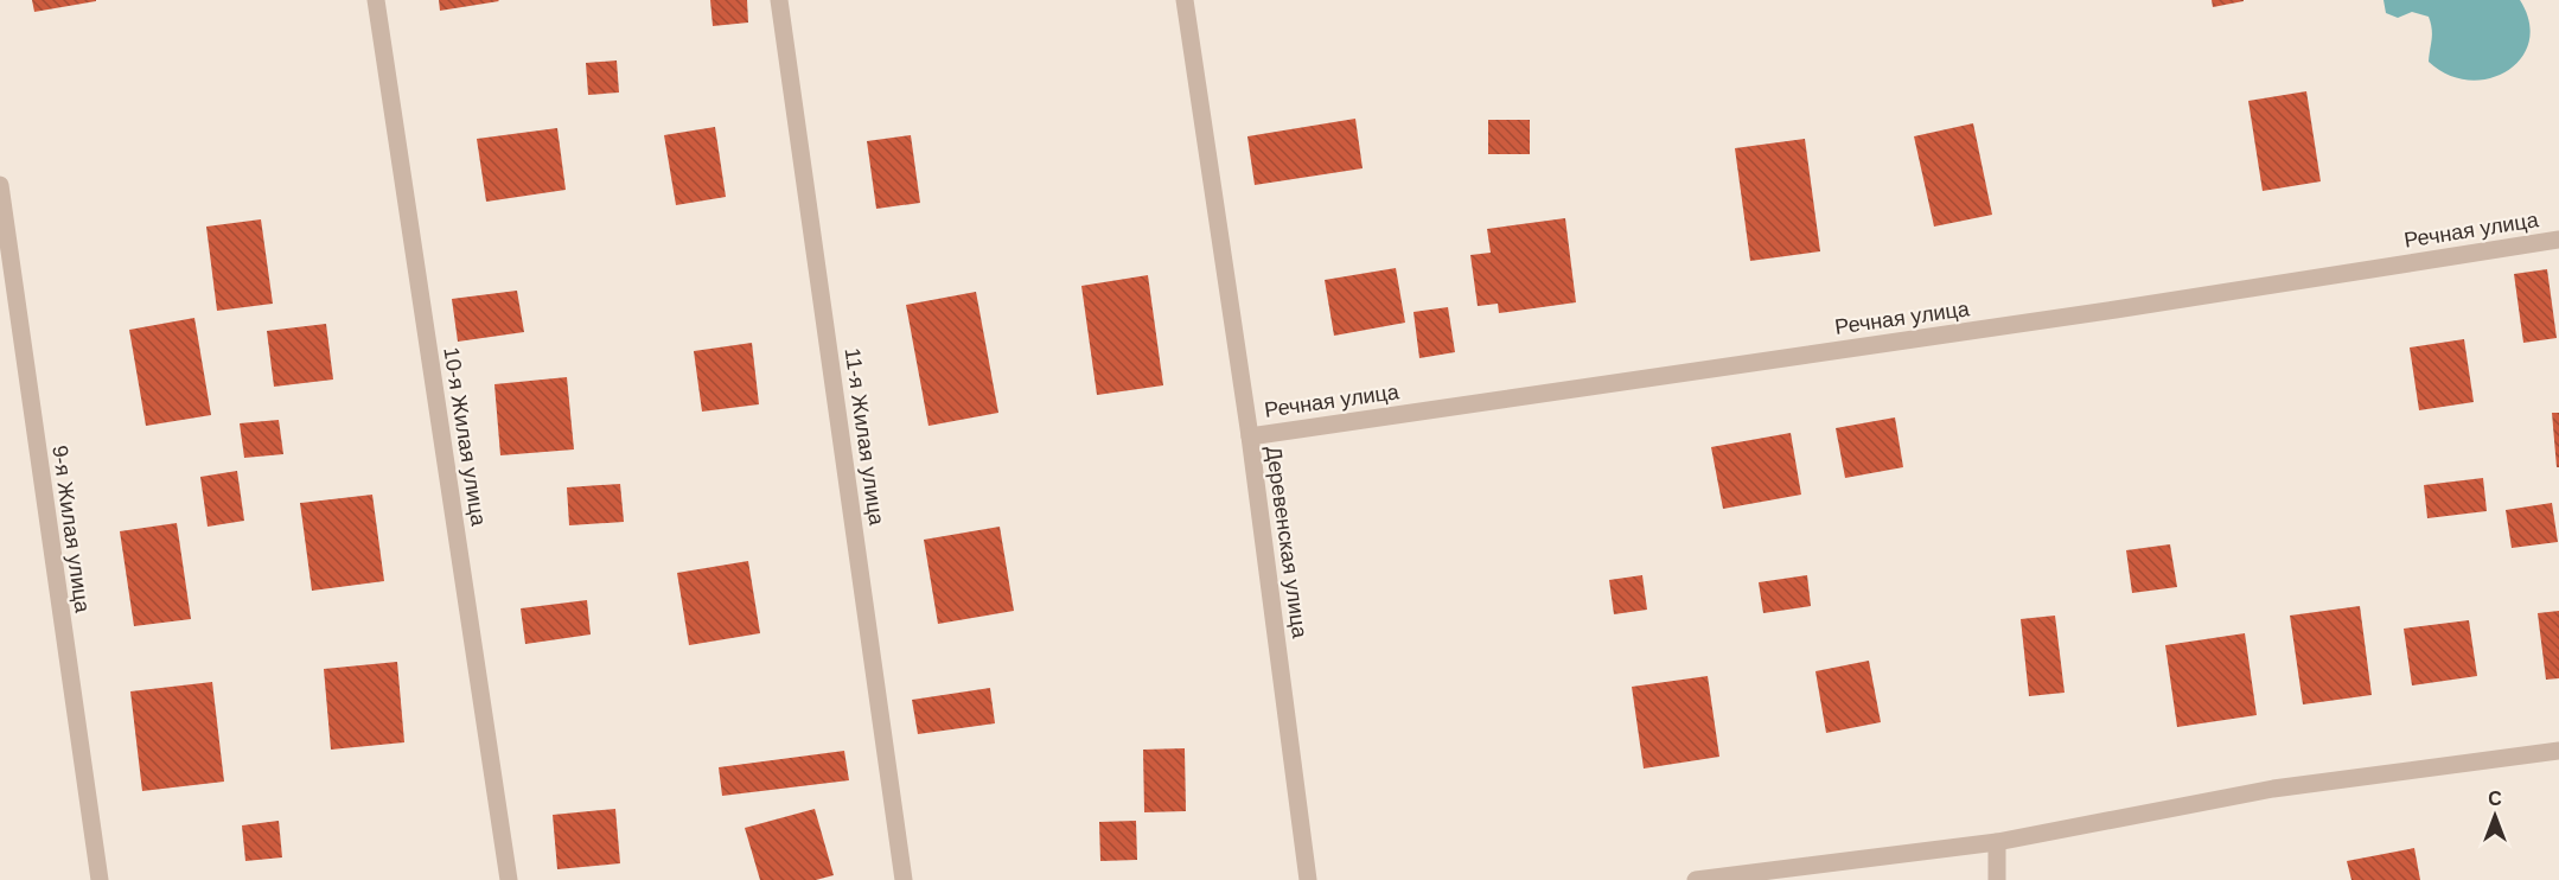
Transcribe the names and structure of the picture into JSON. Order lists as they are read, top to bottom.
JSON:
{
  "streets": {
    "street": [
      "Речная улица",
      "10-я Жилая улица",
      "11-я Жилая улица",
      "9-я Жилая улица",
      "Деревенская улица"
    ]
  },
  "crossings": [
    ["Речная улица", "Деревенская улица"]
  ],
  "north": "top"
}
